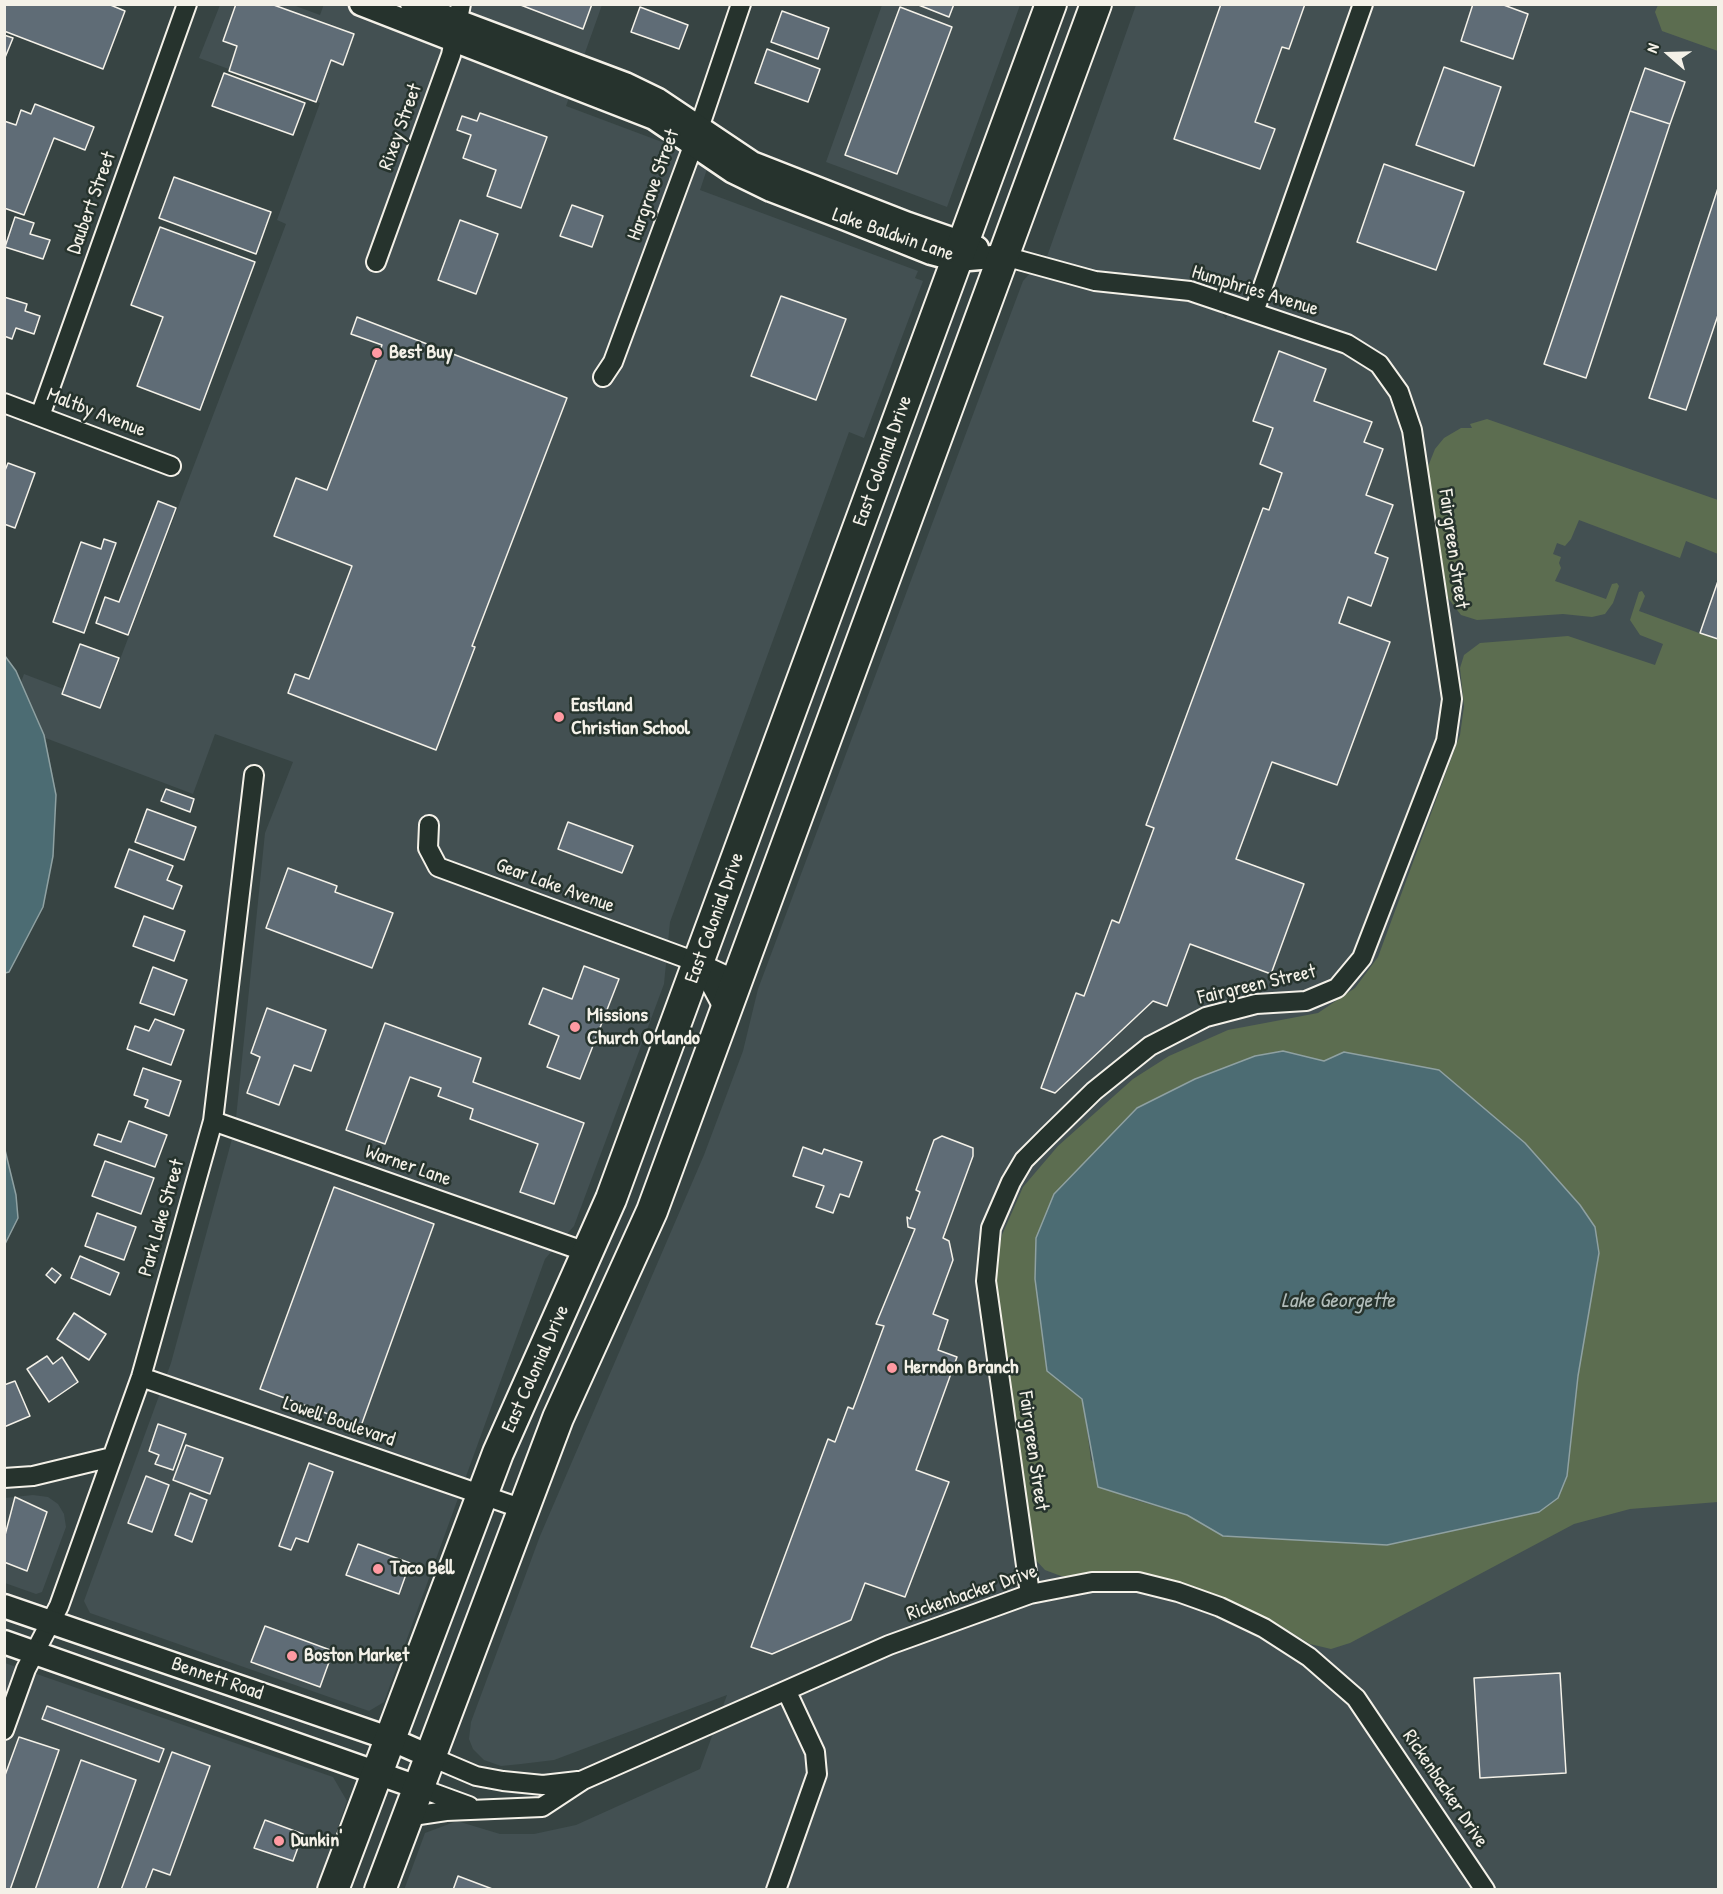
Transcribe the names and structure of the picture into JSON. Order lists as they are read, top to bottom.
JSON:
{
  "streets": {
    "highway": ["East Colonial Drive"],
    "street": [
      "Rixey Street",
      "Hargrave Street",
      "Daubert Street",
      "Lake Baldwin Lane",
      "Humphries Avenue",
      "Maltby Avenue",
      "Fairgreen Street",
      "Gear Lake Avenue",
      "Warner Lane",
      "Park Lake Street",
      "Lowell Boulevard",
      "Rickenbacker Drive",
      "Bennett Road"
    ]
  },
  "crossings": [
    ["Rixey Street", "Lake Baldwin Lane"],
    ["Hargrave Street", "Lake Baldwin Lane"],
    ["Daubert Street", "Maltby Avenue"],
    ["Lake Baldwin Lane", "Humphries Avenue"],
    ["Lake Baldwin Lane", "East Colonial Drive"],
    ["Humphries Avenue", "East Colonial Drive"],
    ["Humphries Avenue", "Fairgreen Street"],
    ["East Colonial Drive", "Gear Lake Avenue"],
    ["East Colonial Drive", "Warner Lane"],
    ["East Colonial Drive", "Lowell Boulevard"],
    ["East Colonial Drive", "Rickenbacker Drive"],
    ["East Colonial Drive", "Bennett Road"],
    ["Fairgreen Street", "Rickenbacker Drive"],
    ["Warner Lane", "Park Lake Street"],
    ["Park Lake Street", "Lowell Boulevard"],
    ["Park Lake Street", "Bennett Road"],
    ["Rickenbacker Drive", "Bennett Road"]
  ],
  "water": ["Lake Georgette"],
  "places": [
    "Best Buy",
    "Eastland Christian School",
    "Missions Church Orlando",
    "Herndon Branch",
    "Taco Bell",
    "Boston Market",
    "Dunkin'"
  ],
  "north": "left"
}
